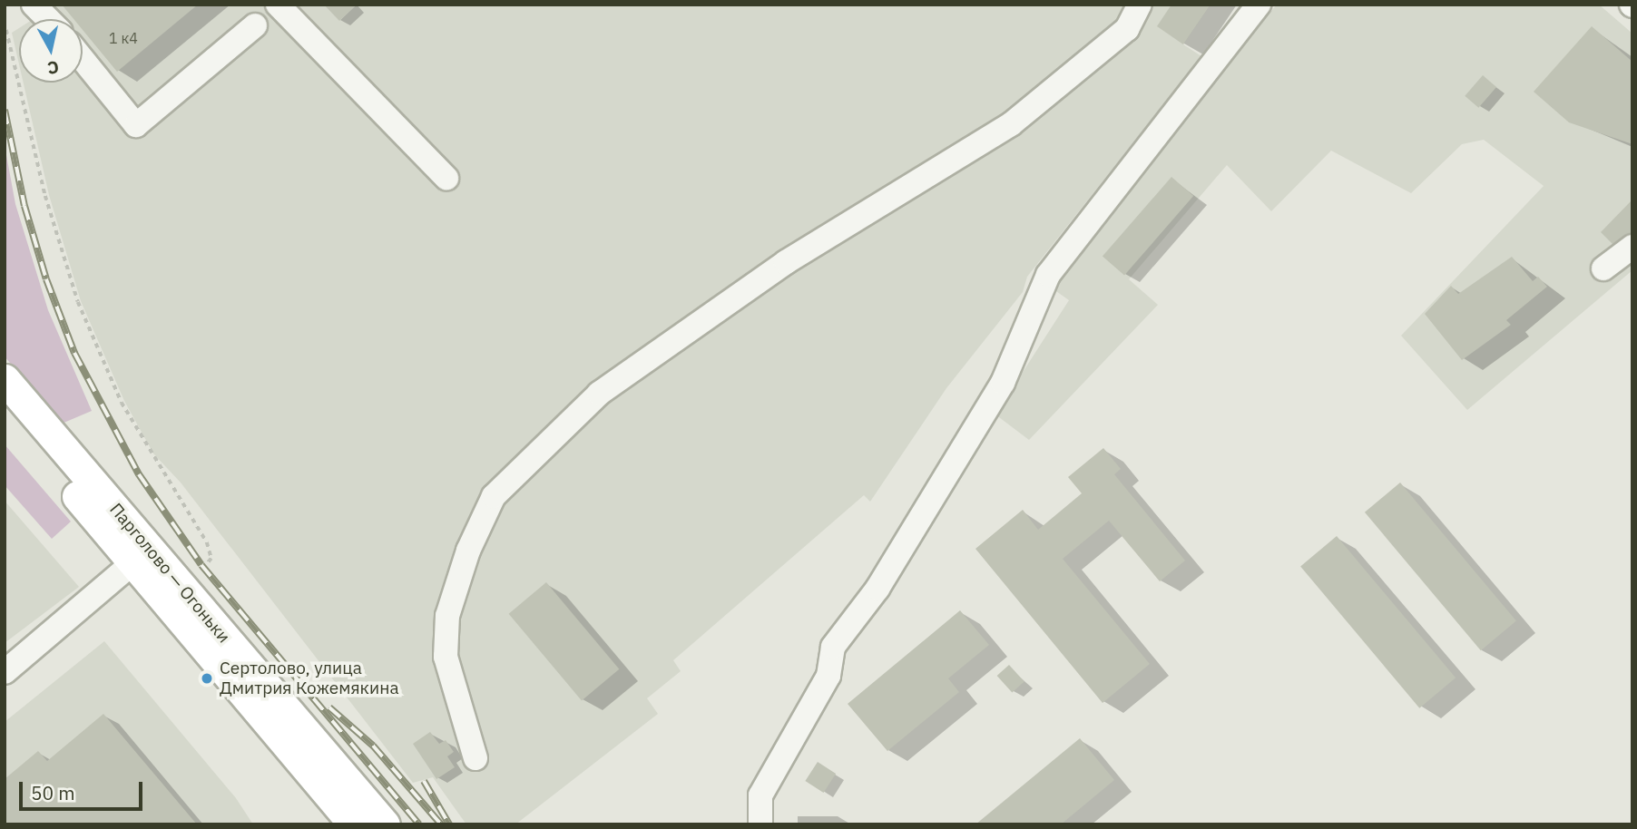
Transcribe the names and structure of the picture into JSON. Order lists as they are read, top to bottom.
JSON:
{
  "streets": {
    "main road": ["Парголово — Огоньки"]
  },
  "places": ["Сертолово, улица Дмитрия Кожемякина"],
  "house_numbers": ["1 к4"],
  "scale_bar": "50 m",
  "north": "bottom"
}
